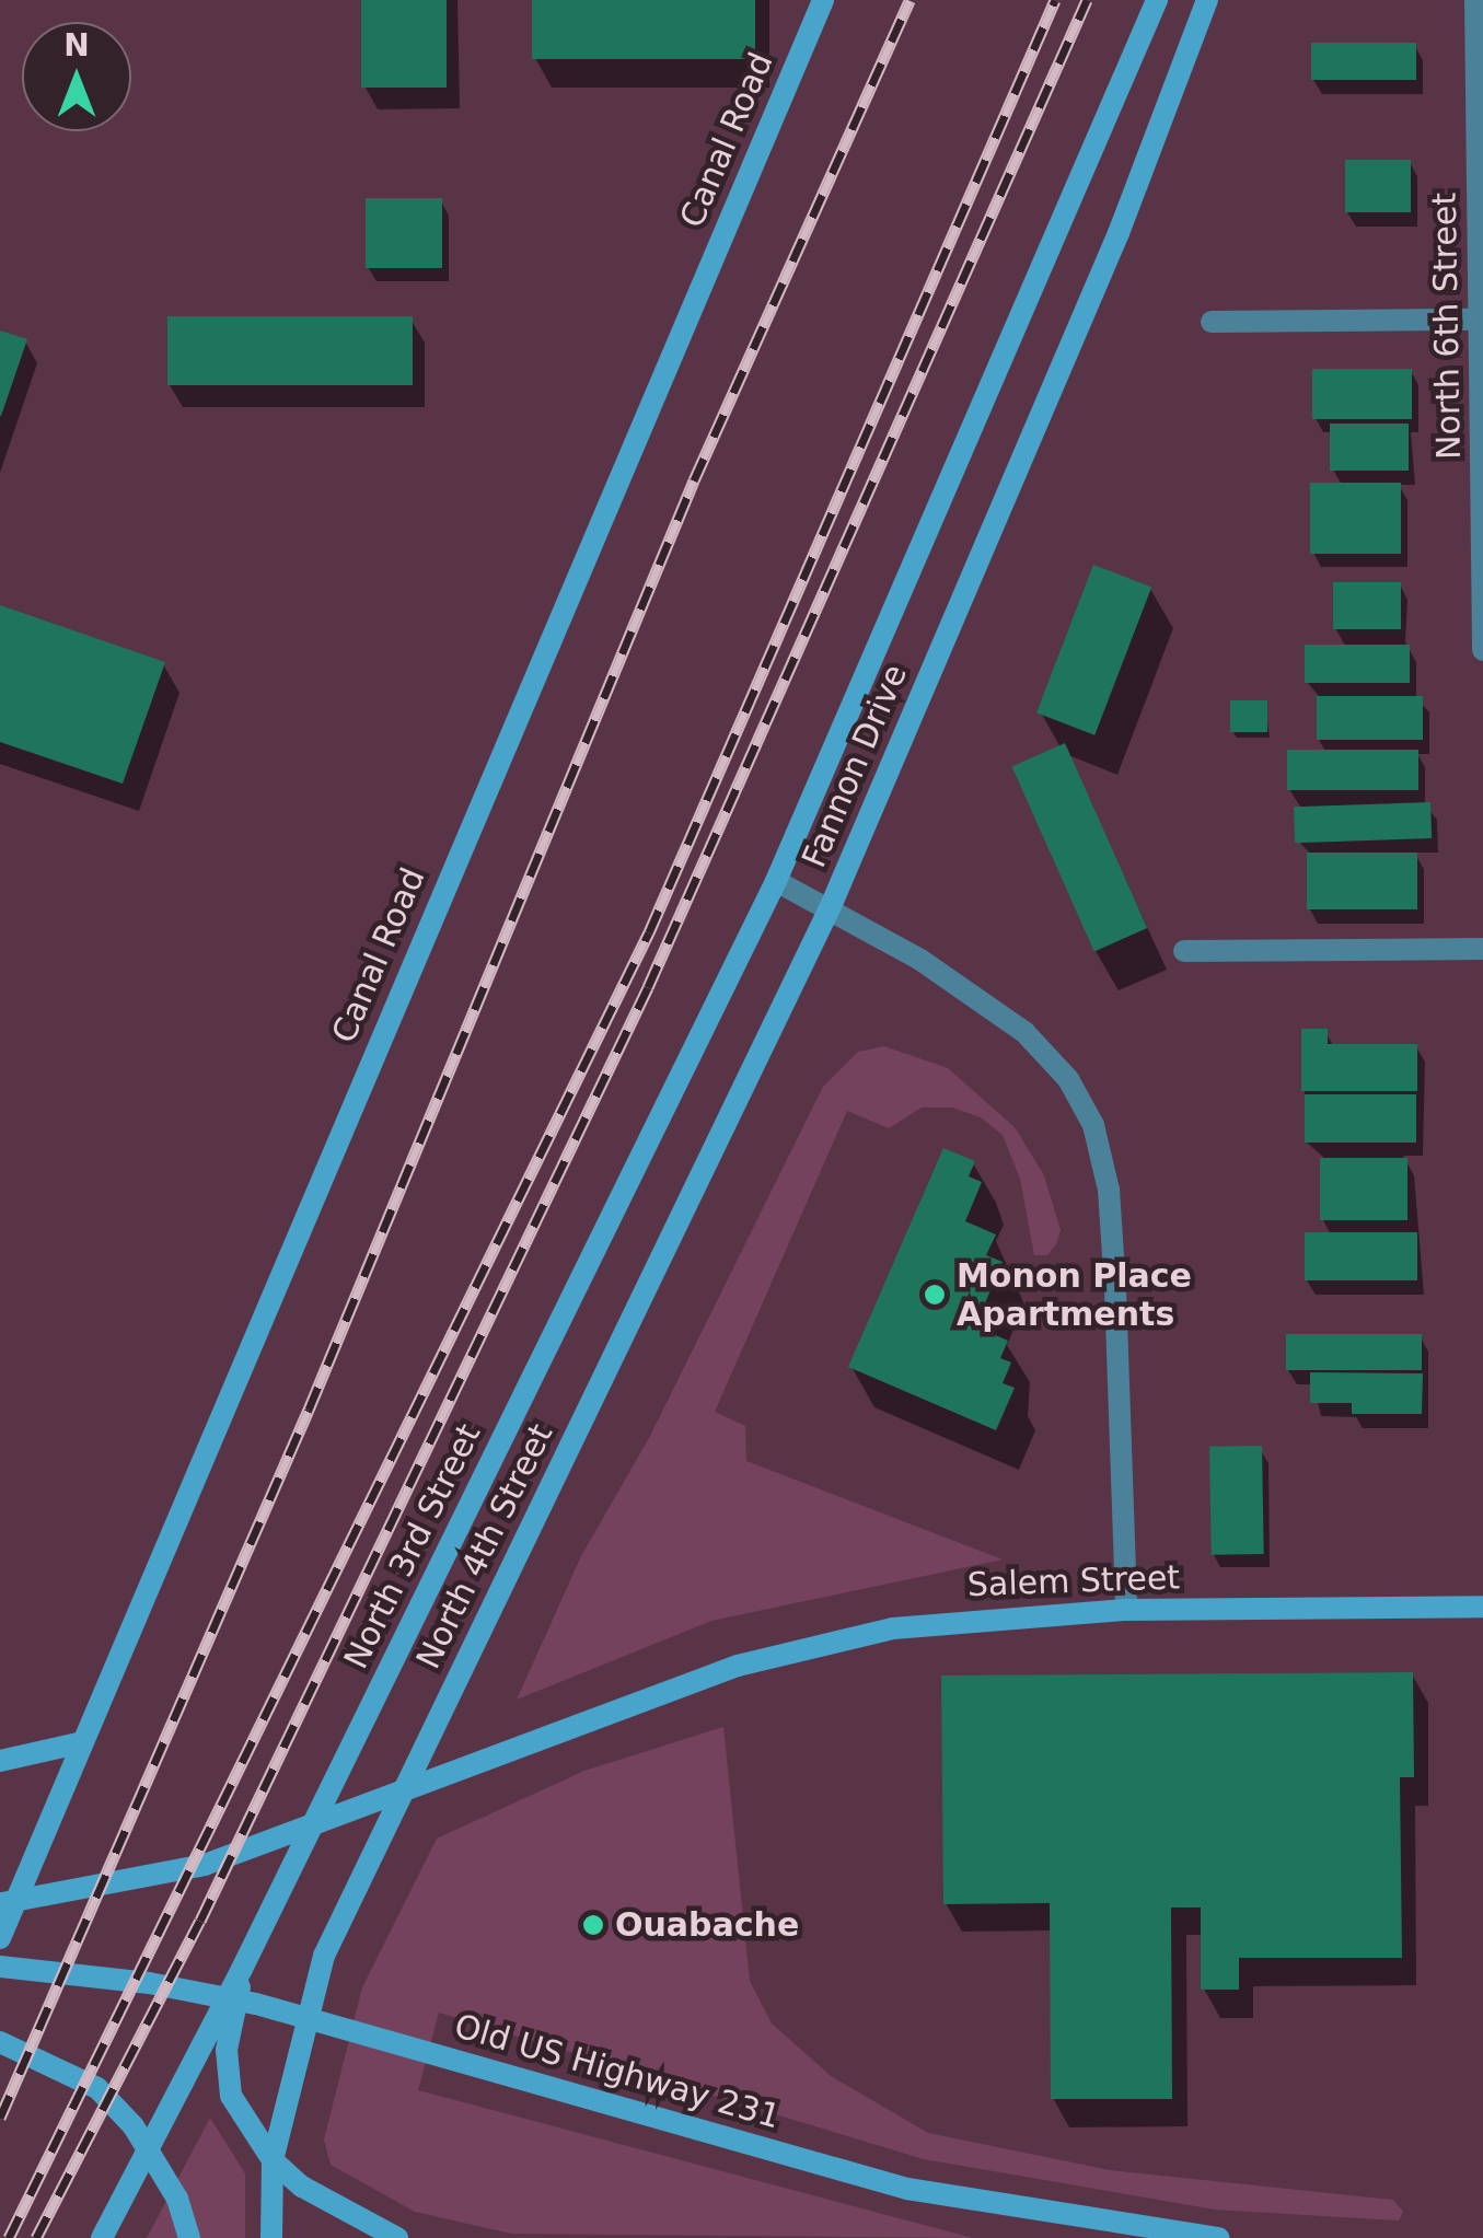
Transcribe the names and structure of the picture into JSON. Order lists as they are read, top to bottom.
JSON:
{
  "streets": {
    "street": [
      "Canal Road",
      "North 6th Street",
      "Fannon Drive",
      "North 3rd Street",
      "North 4th Street",
      "Salem Street",
      "Old US Highway 231"
    ]
  },
  "crossings": [
    ["Fannon Drive", "North 3rd Street"],
    ["Fannon Drive", "North 4th Street"],
    ["Fannon Drive", "Salem Street"]
  ],
  "places": ["Monon Place Apartments", "Ouabache"],
  "north": "top"
}
